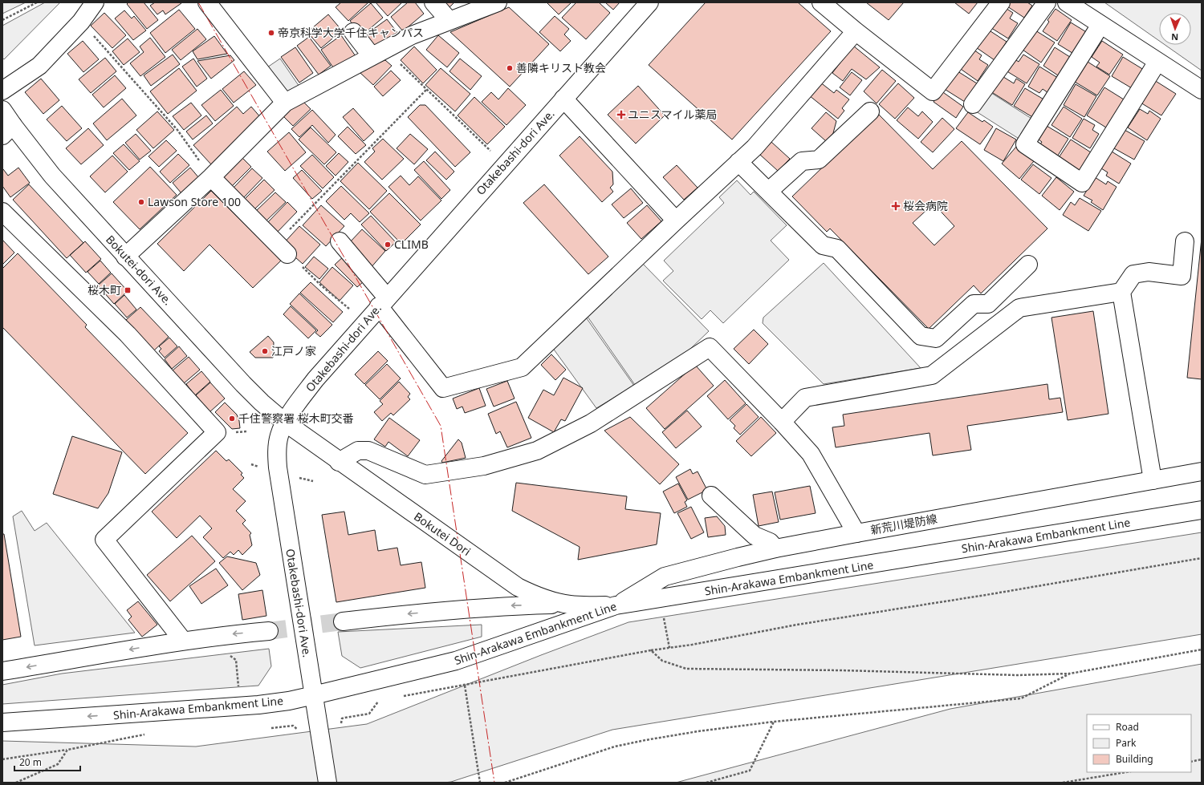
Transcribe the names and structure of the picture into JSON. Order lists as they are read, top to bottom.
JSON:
{
  "streets": {
    "main road": [
      "Otakebashi-dori Ave.",
      "Bokutei-dori Ave.",
      "新荒川堤防線",
      "Bokutei Dori",
      "Shin-Arakawa Embankment Line"
    ]
  },
  "crossings": [
    ["Otakebashi-dori Ave.", "Bokutei-dori Ave."],
    ["Otakebashi-dori Ave.", "Bokutei Dori"],
    ["Otakebashi-dori Ave.", "Shin-Arakawa Embankment Line"],
    ["Bokutei-dori Ave.", "Bokutei Dori"],
    ["新荒川堤防線", "Bokutei Dori"],
    ["新荒川堤防線", "Shin-Arakawa Embankment Line"],
    ["Bokutei Dori", "Shin-Arakawa Embankment Line"]
  ],
  "places": {
    "other": [
      "帝京科学大学千住キャンパス",
      "善隣キリスト教会",
      "Lawson Store 100",
      "CLIMB",
      "江戸ノ家",
      "千住警察署 桜木町交番"
    ],
    "health": ["ユニスマイル薬局", "桜会病院"],
    "transit": ["桜木町"]
  },
  "legend": ["Road", "Park", "Building"],
  "scale_bar": "20 m",
  "north": "bottom"
}
